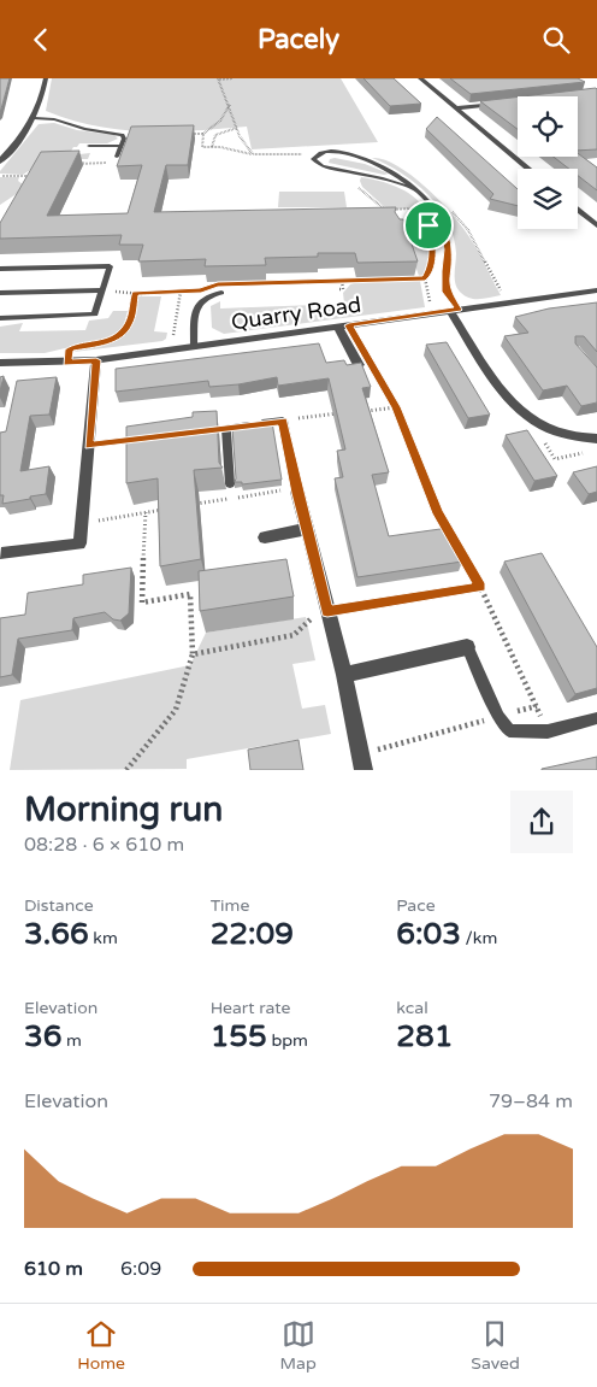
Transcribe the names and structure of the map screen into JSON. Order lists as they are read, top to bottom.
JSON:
{
  "streets": {
    "street": ["Quarry Road"]
  },
  "page": {
    "header": "Pacely",
    "heading": ["Morning run", "08:28 · 6 × 610 m"],
    "stats": [
      ["Distance", "3.66 km"],
      ["Time", "22:09"],
      ["Pace", "6:03 /km"],
      ["Elevation", "36 m"],
      ["Heart rate", "155 bpm"],
      ["kcal", "281"]
    ],
    "chart": ["Elevation", "79–84 m"],
    "list": [
      {
        "name": "610 m",
        "note": "6:09"
      }
    ],
    "tabs": ["Home", "Map", "Saved"]
  }
}
